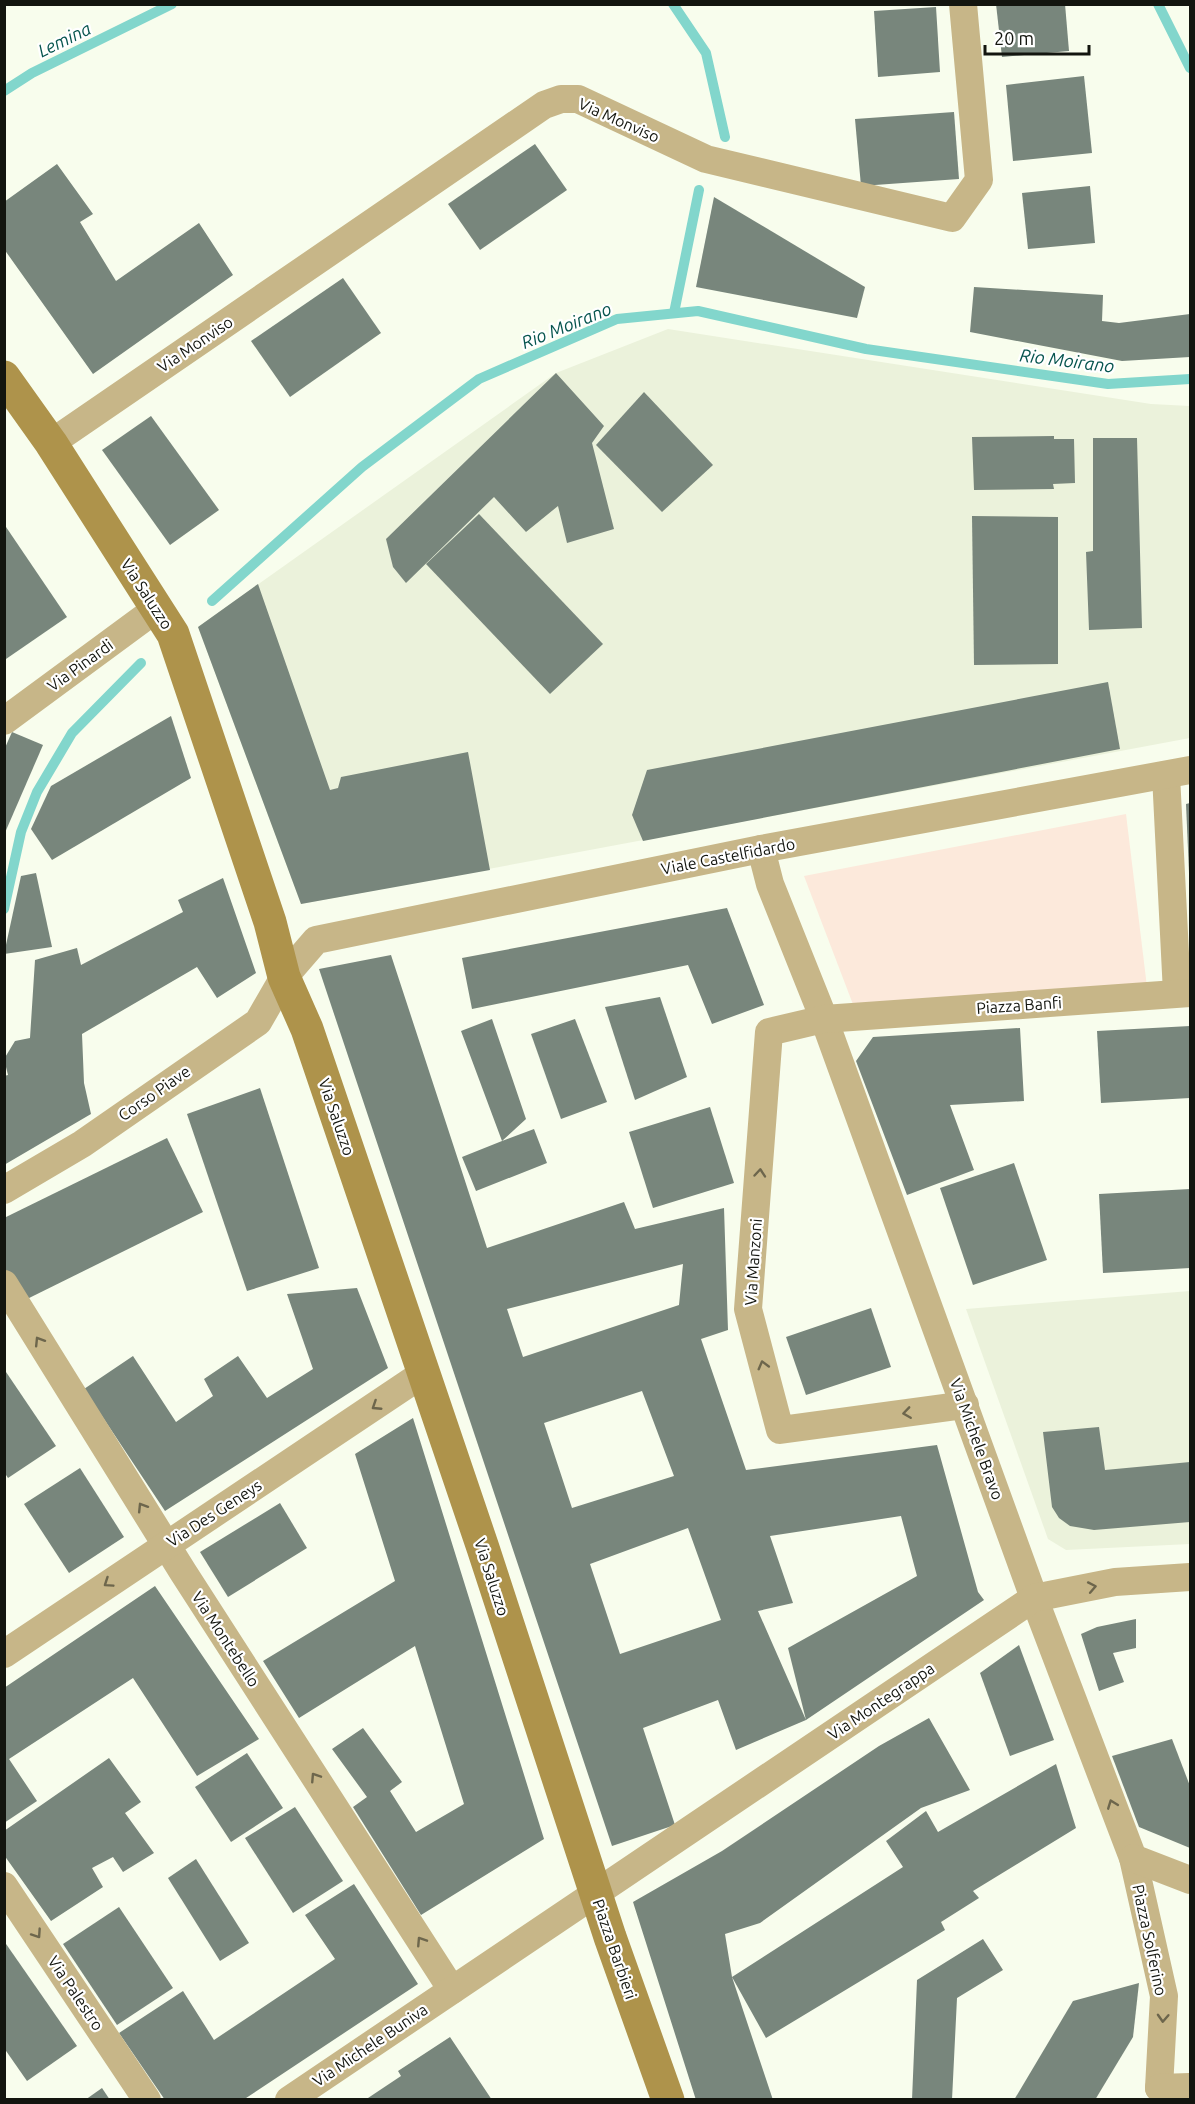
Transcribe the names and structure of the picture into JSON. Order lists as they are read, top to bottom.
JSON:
{
  "streets": {
    "main road": ["Via Saluzzo", "Piazza Barbieri"],
    "street": [
      "Via Monviso",
      "Via Pinardi",
      "Viale Castelfidardo",
      "Piazza Banfi",
      "Corso Piave",
      "Via Manzoni",
      "Via Michele Bravo",
      "Via Des Geneys",
      "Via Montebello",
      "Via Montegrappa",
      "Piazza Solferino",
      "Via Palestro",
      "Via Michele Buniva"
    ]
  },
  "crossings": [
    ["Via Monviso", "Via Saluzzo"],
    ["Via Saluzzo", "Via Pinardi"],
    ["Via Saluzzo", "Viale Castelfidardo"],
    ["Via Saluzzo", "Corso Piave"],
    ["Via Saluzzo", "Via Des Geneys"],
    ["Via Saluzzo", "Via Montegrappa"],
    ["Via Saluzzo", "Piazza Barbieri"],
    ["Viale Castelfidardo", "Piazza Banfi"],
    ["Viale Castelfidardo", "Corso Piave"],
    ["Piazza Banfi", "Via Manzoni"],
    ["Piazza Banfi", "Via Michele Bravo"],
    ["Via Manzoni", "Via Michele Bravo"],
    ["Via Michele Bravo", "Via Montegrappa"],
    ["Via Michele Bravo", "Piazza Solferino"],
    ["Via Des Geneys", "Via Montebello"],
    ["Via Montebello", "Piazza Barbieri"],
    ["Via Montebello", "Via Michele Buniva"],
    ["Via Montegrappa", "Piazza Barbieri"],
    ["Piazza Barbieri", "Via Michele Buniva"]
  ],
  "one_way": [
    "Via Des Geneys",
    "Via Montebello",
    "Piazza Solferino",
    "Via Palestro"
  ],
  "water": ["Lemina", "Rio Moirano"],
  "scale_bar": "20 m"
}
